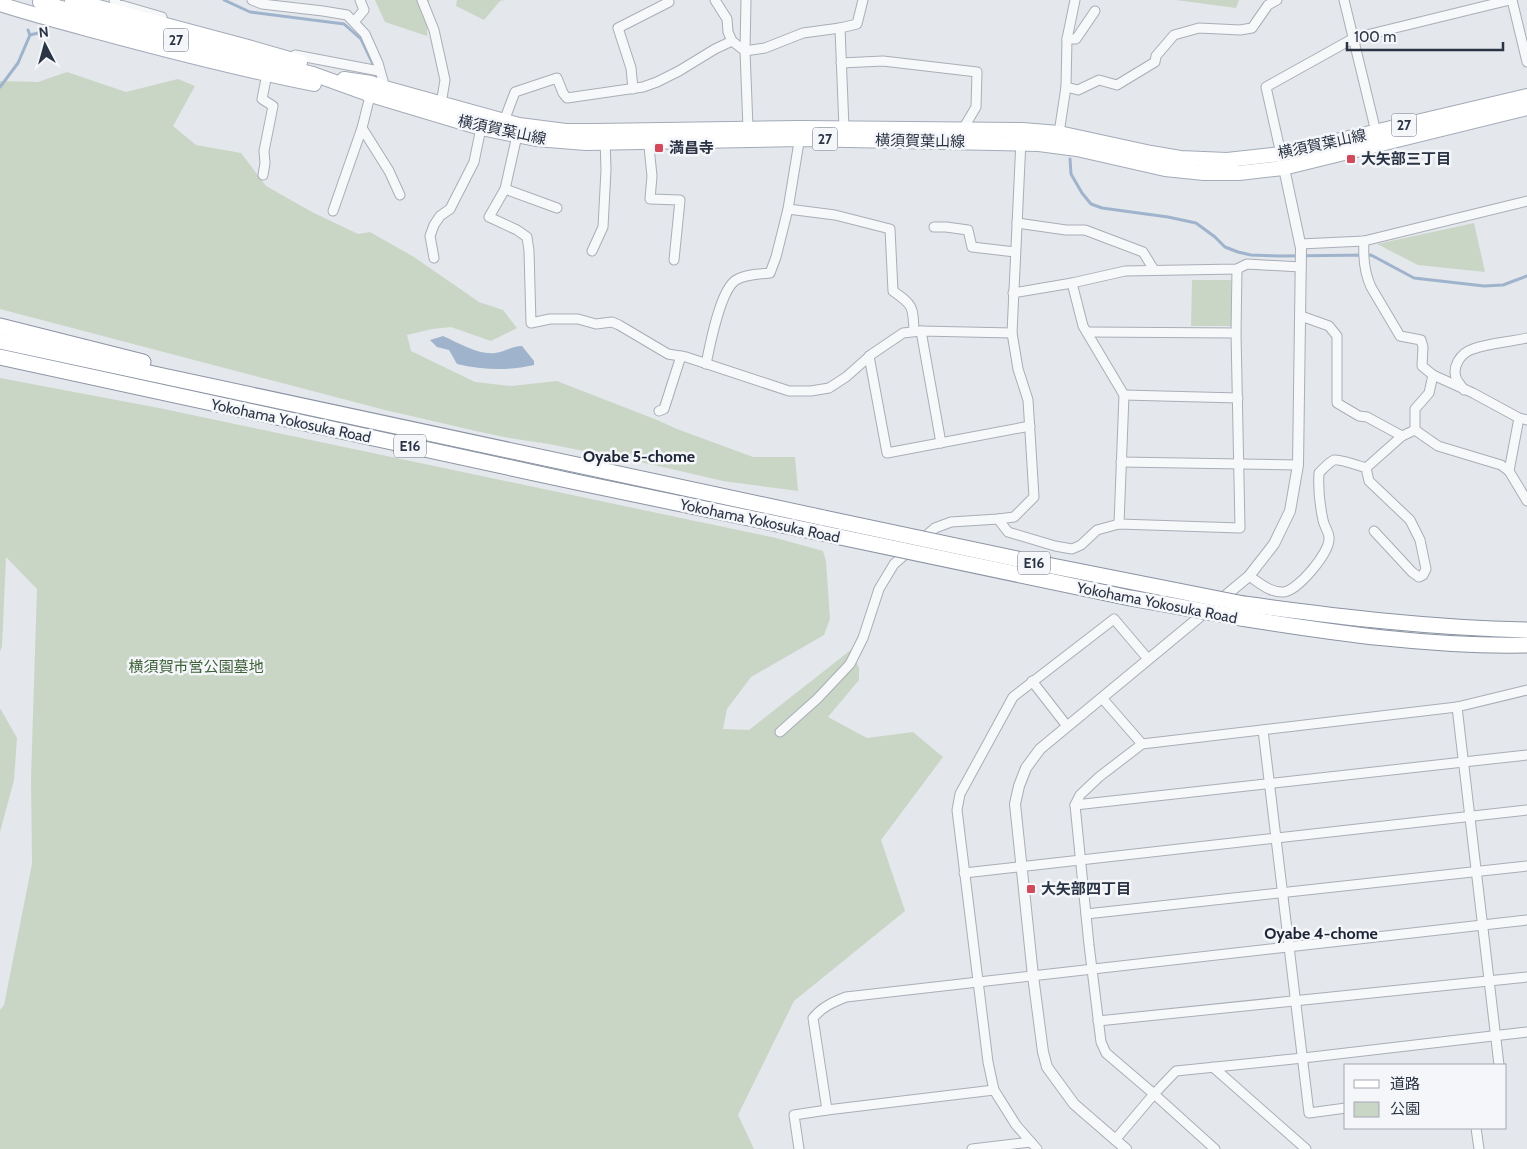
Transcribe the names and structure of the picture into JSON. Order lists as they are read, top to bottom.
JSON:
{
  "streets": {
    "highway": ["Yokohama Yokosuka Road", "E16"],
    "main road": ["27", "横須賀葉山線"]
  },
  "districts": ["Oyabe 5-chome", "Oyabe 4-chome"],
  "parks": ["横須賀市営公園墓地"],
  "places": {
    "transit": ["満昌寺", "大矢部三丁目", "大矢部四丁目"]
  },
  "legend": ["道路", "公園"],
  "scale_bar": "100 m",
  "north": "top"
}
